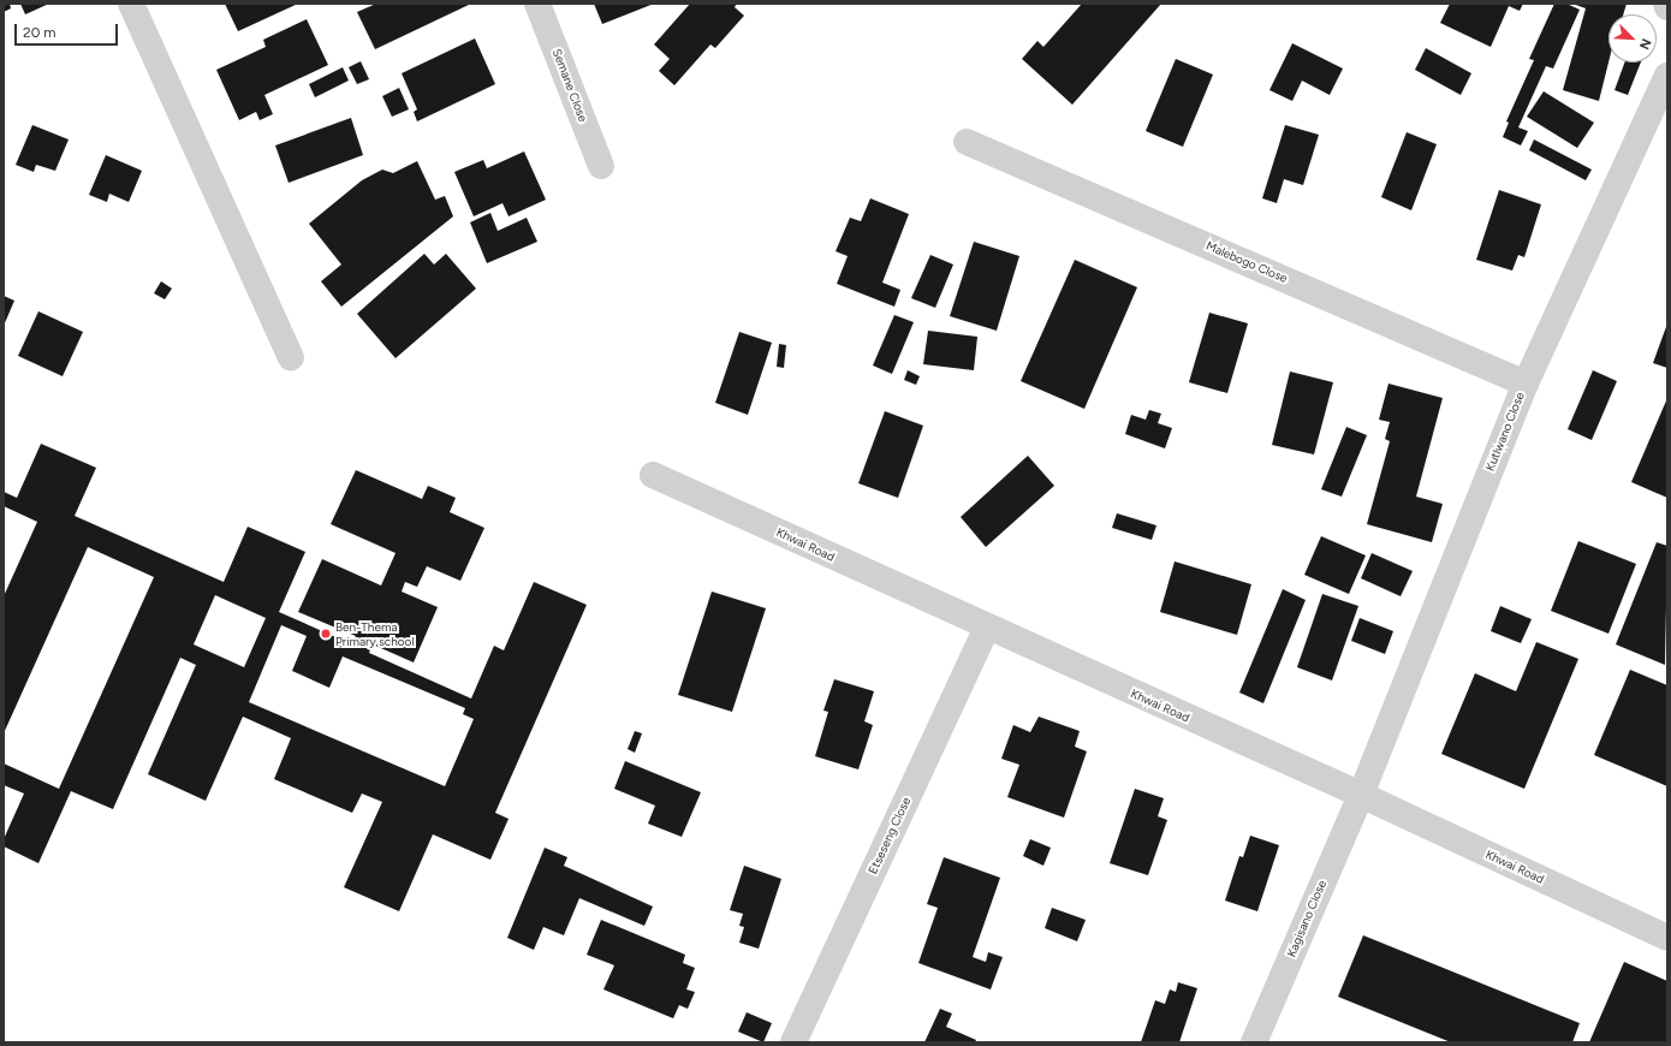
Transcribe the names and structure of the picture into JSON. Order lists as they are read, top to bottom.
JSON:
{
  "streets": {
    "street": [
      "Semane Close",
      "Malebogo Close",
      "Kutlwano Close",
      "Khwai Road",
      "Etseseng Close",
      "Kagisano Close"
    ]
  },
  "crossings": [
    ["Malebogo Close", "Kutlwano Close"],
    ["Kutlwano Close", "Khwai Road"],
    ["Kutlwano Close", "Kagisano Close"],
    ["Khwai Road", "Etseseng Close"],
    ["Khwai Road", "Kagisano Close"]
  ],
  "places": ["Ben-Thema Primary school"],
  "scale_bar": "20 m",
  "north": "bottom right"
}
